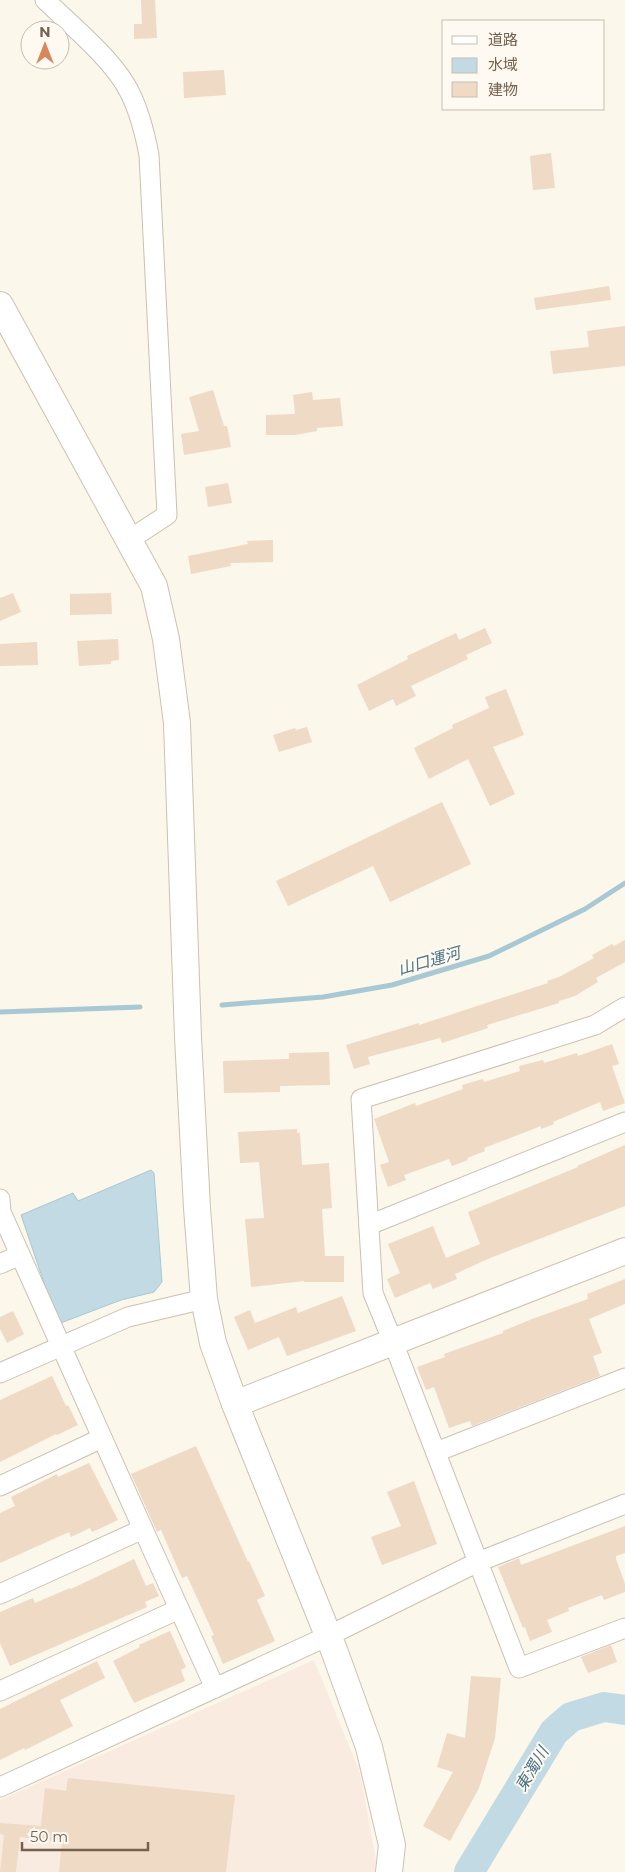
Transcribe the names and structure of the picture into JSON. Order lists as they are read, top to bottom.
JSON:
{
  "water": ["山口運河", "東濁川"],
  "legend": ["道路", "水域", "建物"],
  "scale_bar": "50 m",
  "north": "top"
}
